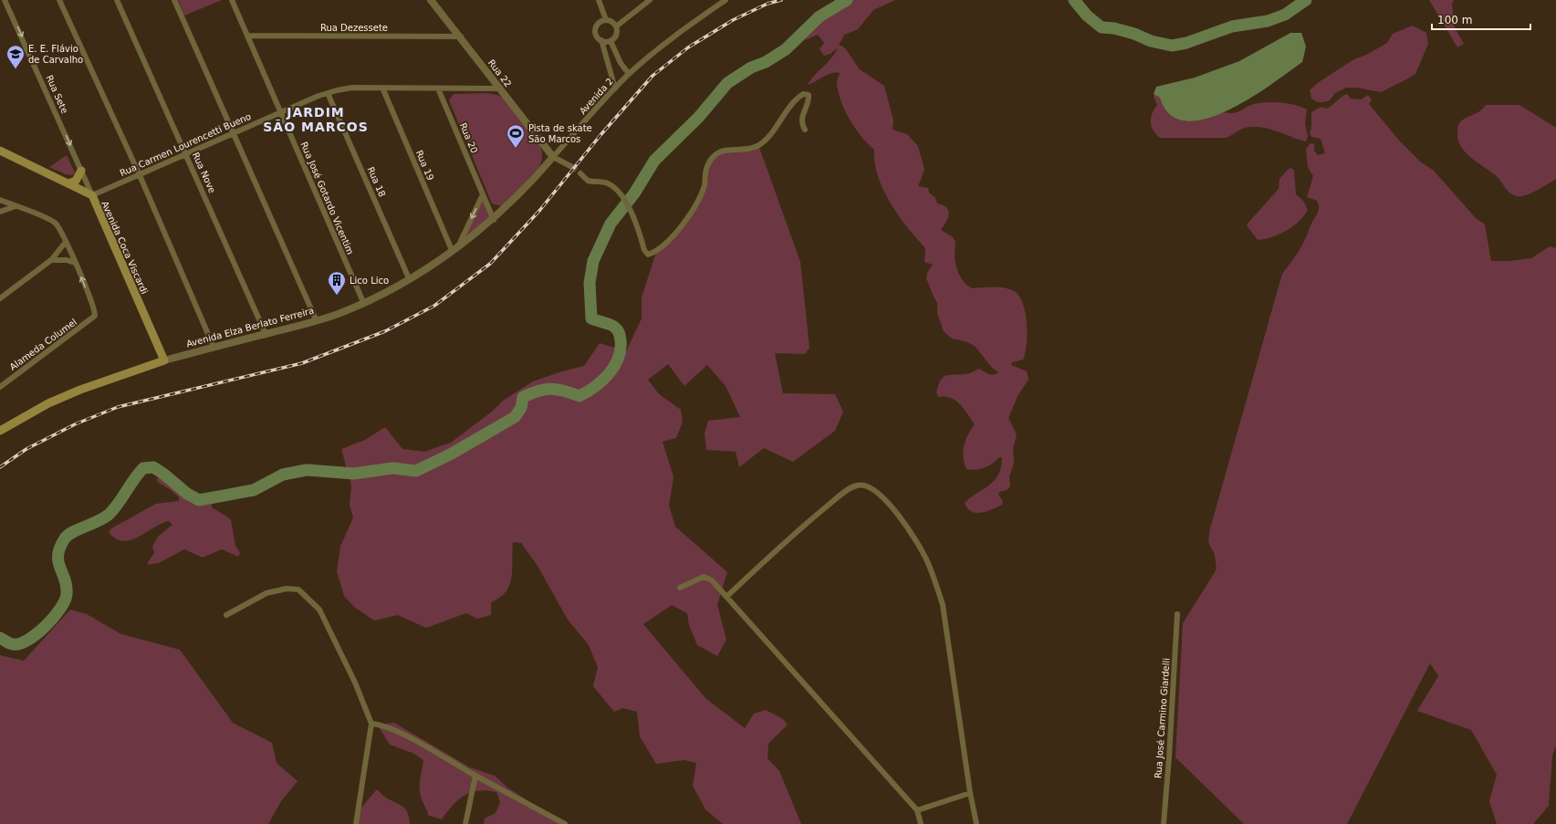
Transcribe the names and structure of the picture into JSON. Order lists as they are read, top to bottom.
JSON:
{
  "streets": {
    "main road": ["Avenida Coca Viscardi", "Avenida Elza Berlato Ferreira"],
    "street": [
      "Rua Dezessete",
      "Rua 22",
      "Rua Sete",
      "Avenida 2",
      "Rua 20",
      "Rua Carmen Lourencetti Bueno",
      "Rua 19",
      "Rua Nove",
      "Rua 18",
      "Rua José Gotardo Vicentim",
      "Alameda Columel",
      "Rua José Carmino Giardelli"
    ]
  },
  "crossings": [
    ["Rua Dezessete", "Rua 22"],
    ["Rua Dezessete", "Rua José Gotardo Vicentim"],
    ["Rua 22", "Avenida 2"],
    ["Rua 22", "Rua Carmen Lourencetti Bueno"],
    ["Rua Sete", "Rua Carmen Lourencetti Bueno"],
    ["Rua Sete", "Avenida Coca Viscardi"],
    ["Avenida 2", "Rua 20"],
    ["Avenida 2", "Avenida Elza Berlato Ferreira"],
    ["Rua 20", "Rua Carmen Lourencetti Bueno"],
    ["Rua 20", "Avenida Elza Berlato Ferreira"],
    ["Rua Carmen Lourencetti Bueno", "Rua 19"],
    ["Rua Carmen Lourencetti Bueno", "Rua Nove"],
    ["Rua Carmen Lourencetti Bueno", "Rua 18"],
    ["Rua Carmen Lourencetti Bueno", "Rua José Gotardo Vicentim"],
    ["Rua Carmen Lourencetti Bueno", "Avenida Coca Viscardi"],
    ["Rua 19", "Avenida Elza Berlato Ferreira"],
    ["Rua Nove", "Avenida Elza Berlato Ferreira"],
    ["Rua 18", "Avenida Elza Berlato Ferreira"],
    ["Rua José Gotardo Vicentim", "Avenida Elza Berlato Ferreira"],
    ["Avenida Coca Viscardi", "Avenida Elza Berlato Ferreira"]
  ],
  "one_way": ["Rua Sete", "Alameda Columel"],
  "districts": ["JARDIM SÃO MARCOS"],
  "places": {
    "school or university": ["E. E. Flávio de Carvalho"],
    "sports": ["Pista de skate São Marcos"],
    "building": ["Lico Lico"]
  },
  "scale_bar": "100 m"
}
